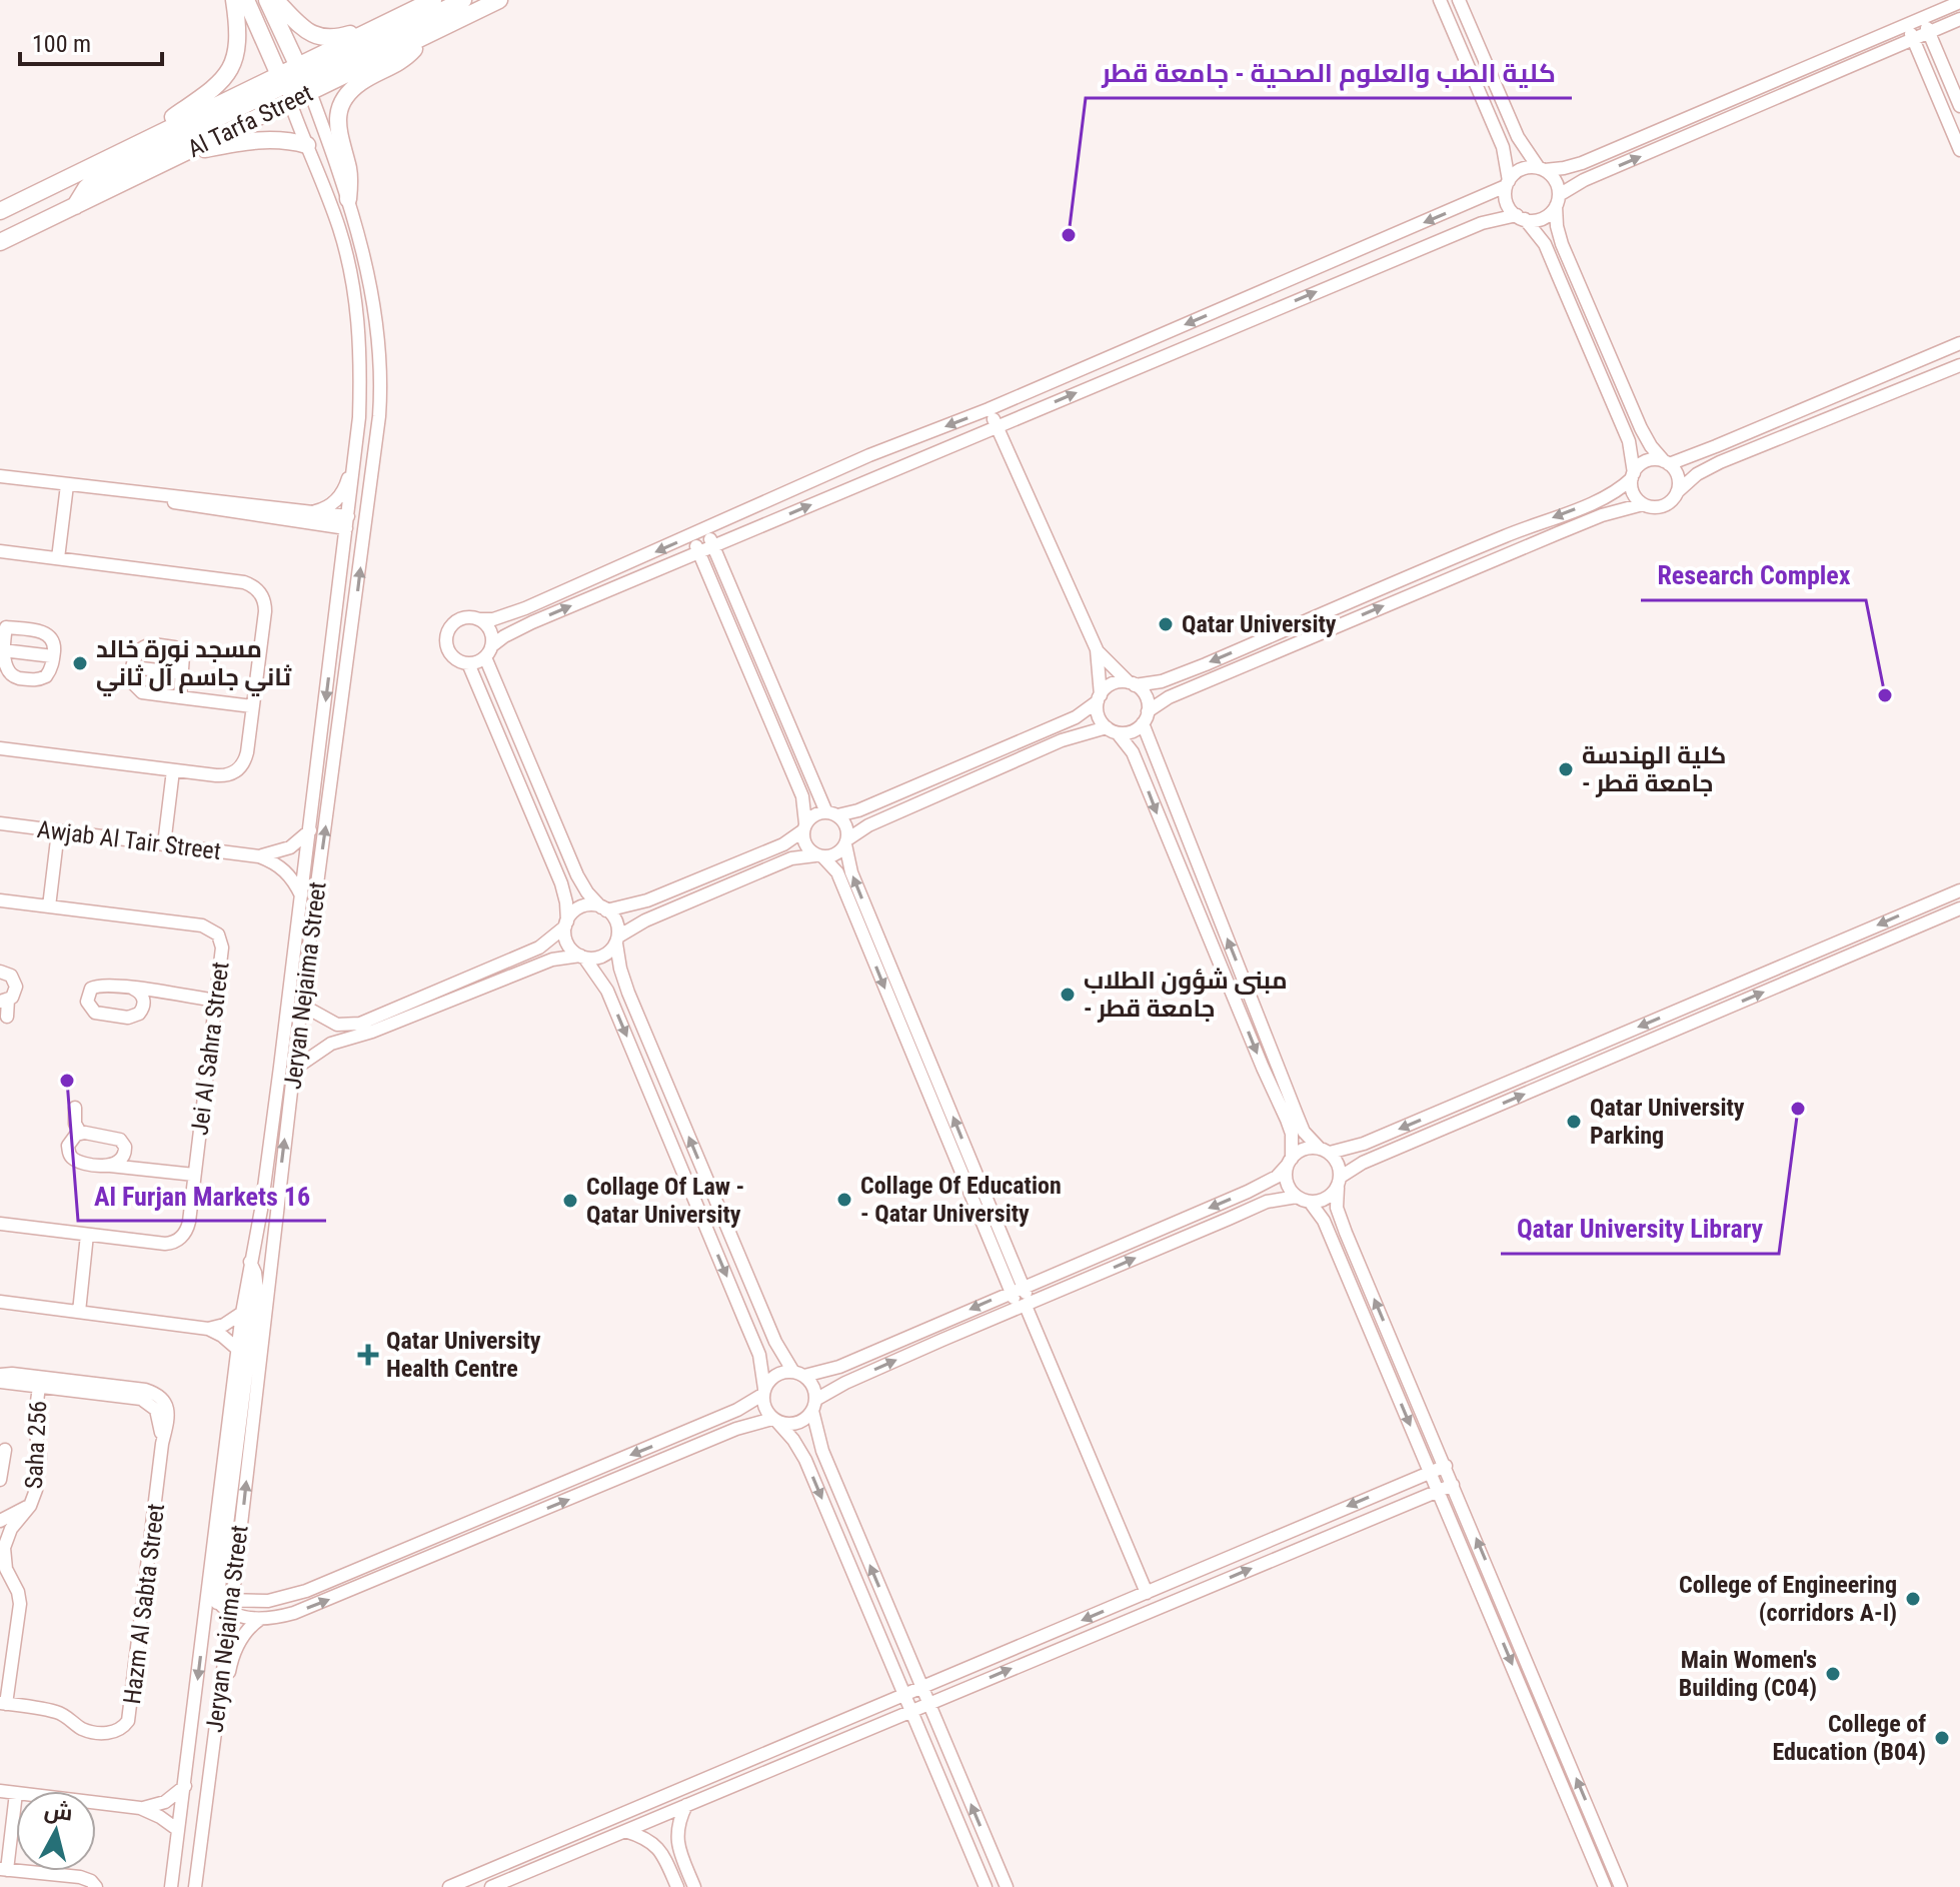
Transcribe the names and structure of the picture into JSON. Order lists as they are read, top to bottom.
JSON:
{
  "streets": {
    "main road": ["Al Tarfa Street"],
    "street": [
      "Awjab Al Tair Street",
      "Jeryan Nejaima Street",
      "Jei Al Sahra Street",
      "Saha 256",
      "Hazm Al Sabta Street"
    ]
  },
  "crossings": [
    ["Al Tarfa Street", "Jeryan Nejaima Street"],
    ["Awjab Al Tair Street", "Jeryan Nejaima Street"],
    ["Saha 256", "Hazm Al Sabta Street"]
  ],
  "places": {
    "other": [
      "كلية الطب والعلوم الصحية - جامعة قطر",
      "Qatar University",
      "مسجد نورة خالد ثاني جاسم آل ثاني",
      "Research Complex",
      "كلية الهندسة - جامعة قطر",
      "مبنى شؤون الطلاب - جامعة قطر",
      "Al Furjan Markets 16",
      "Qatar University Library",
      "Qatar University Parking",
      "Collage Of Education - Qatar University",
      "Collage Of Law - Qatar University",
      "College of Engineering (corridors A-I)",
      "Main Women's Building (C04)",
      "College of Education (B04)"
    ],
    "health": ["Qatar University Health Centre"]
  },
  "scale_bar": "100 m",
  "north": "top"
}
